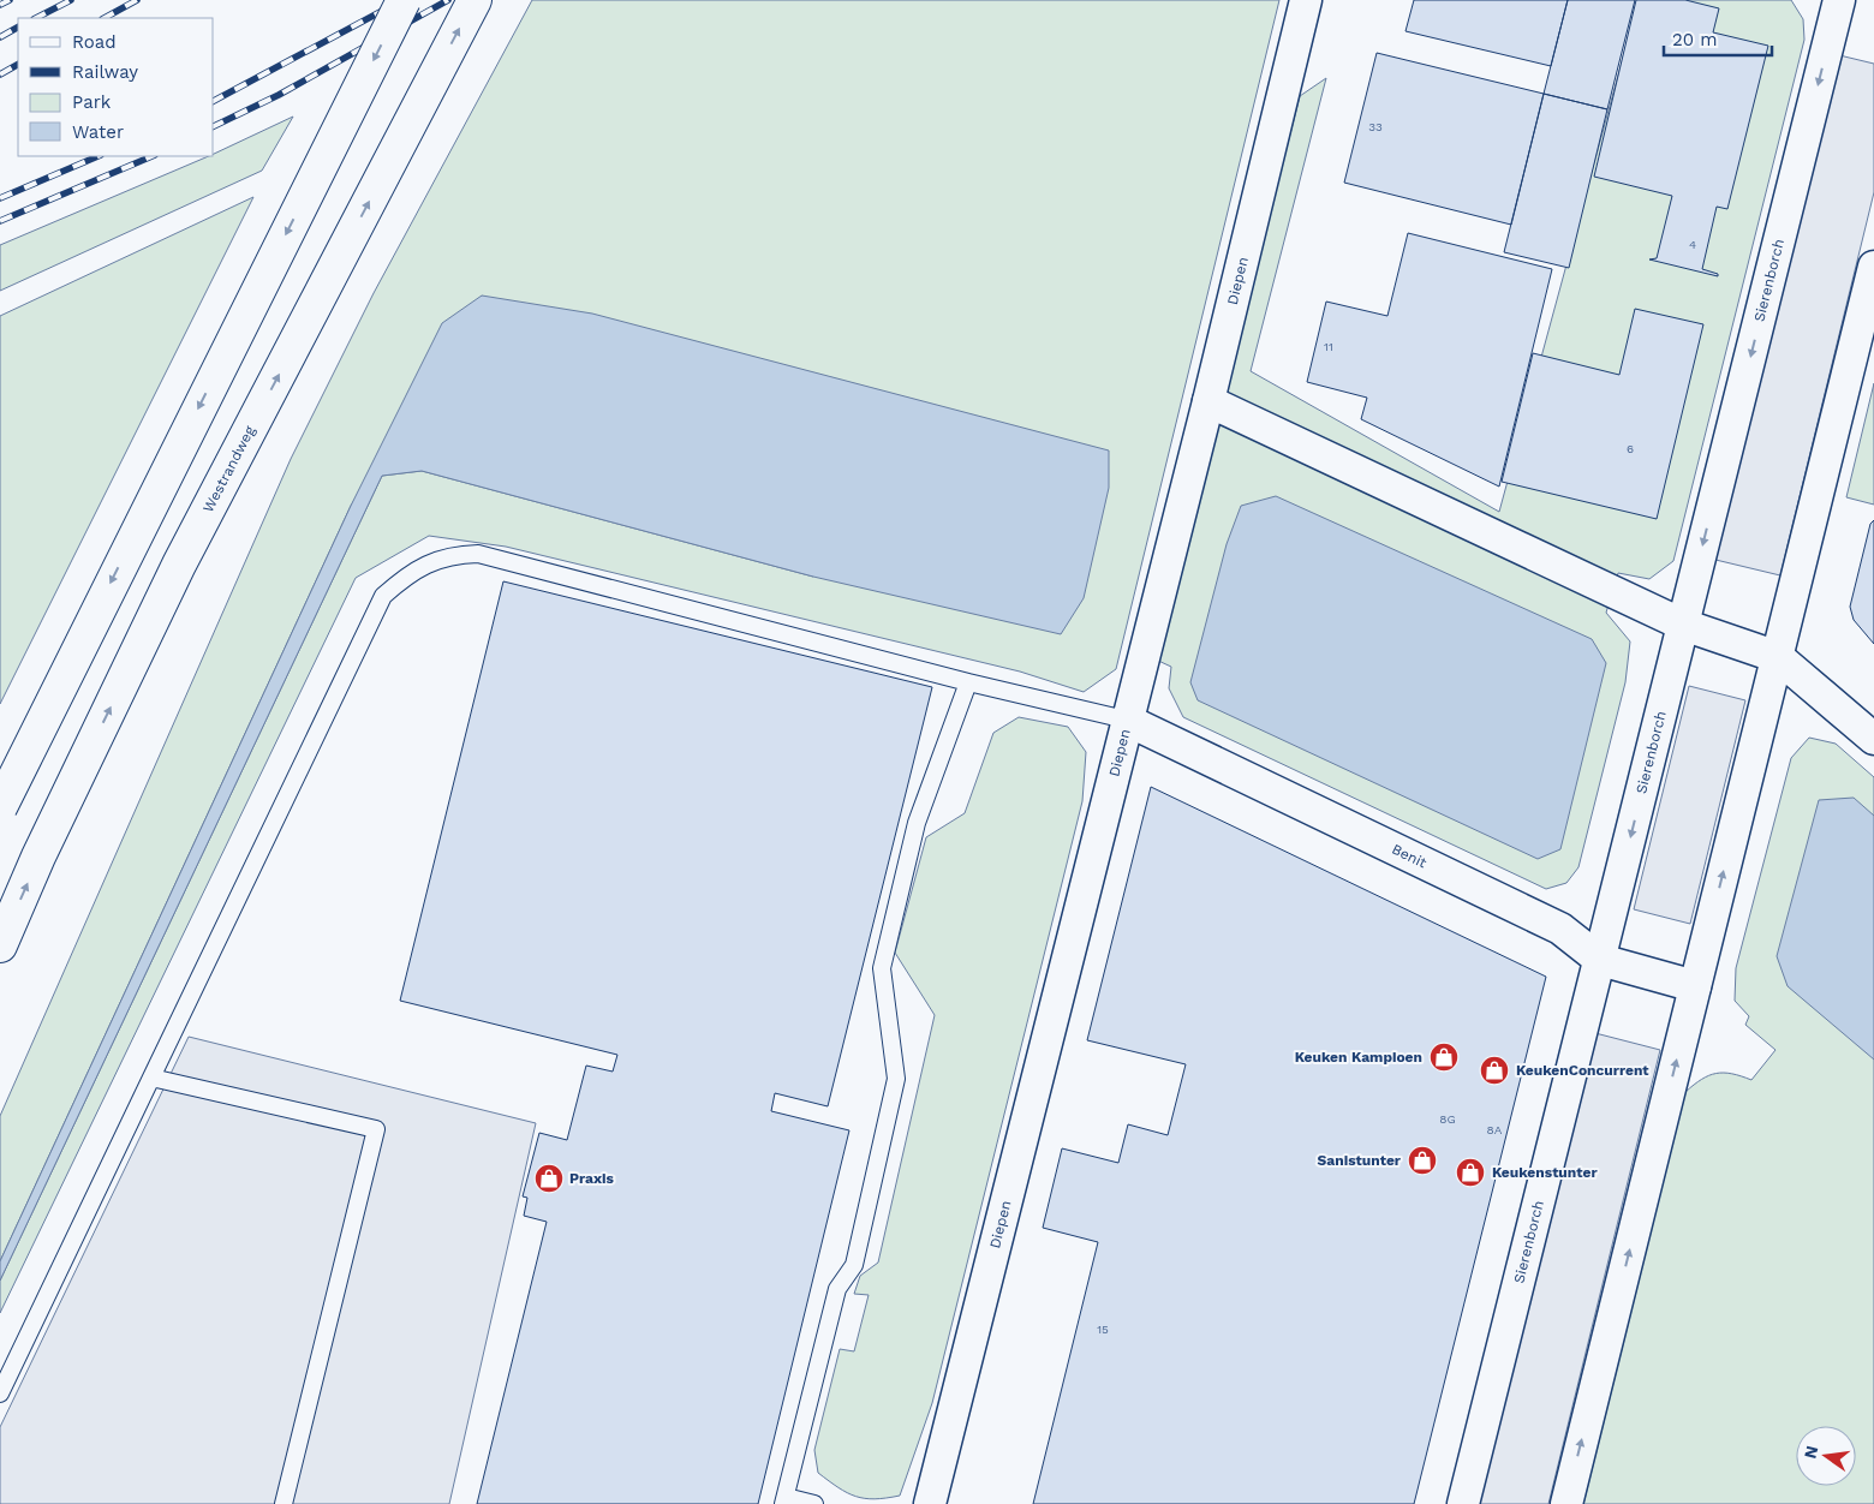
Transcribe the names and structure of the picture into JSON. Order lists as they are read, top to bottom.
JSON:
{
  "streets": {
    "highway": ["Westrandweg"],
    "street": ["Sierenborch", "Diepen", "Benit"]
  },
  "crossings": [
    ["Sierenborch", "Benit"],
    ["Diepen", "Benit"]
  ],
  "places": {
    "shop": [
      "Keuken Kampioen",
      "KeukenConcurrent",
      "Sanistunter",
      "Keukenstunter",
      "Praxis"
    ]
  },
  "house_numbers": [
    "33",
    "4",
    "11",
    "6",
    "8G",
    "8A",
    "15"
  ],
  "legend": [
    "Road",
    "Railway",
    "Park",
    "Water"
  ],
  "scale_bar": "20 m",
  "north": "left"
}
